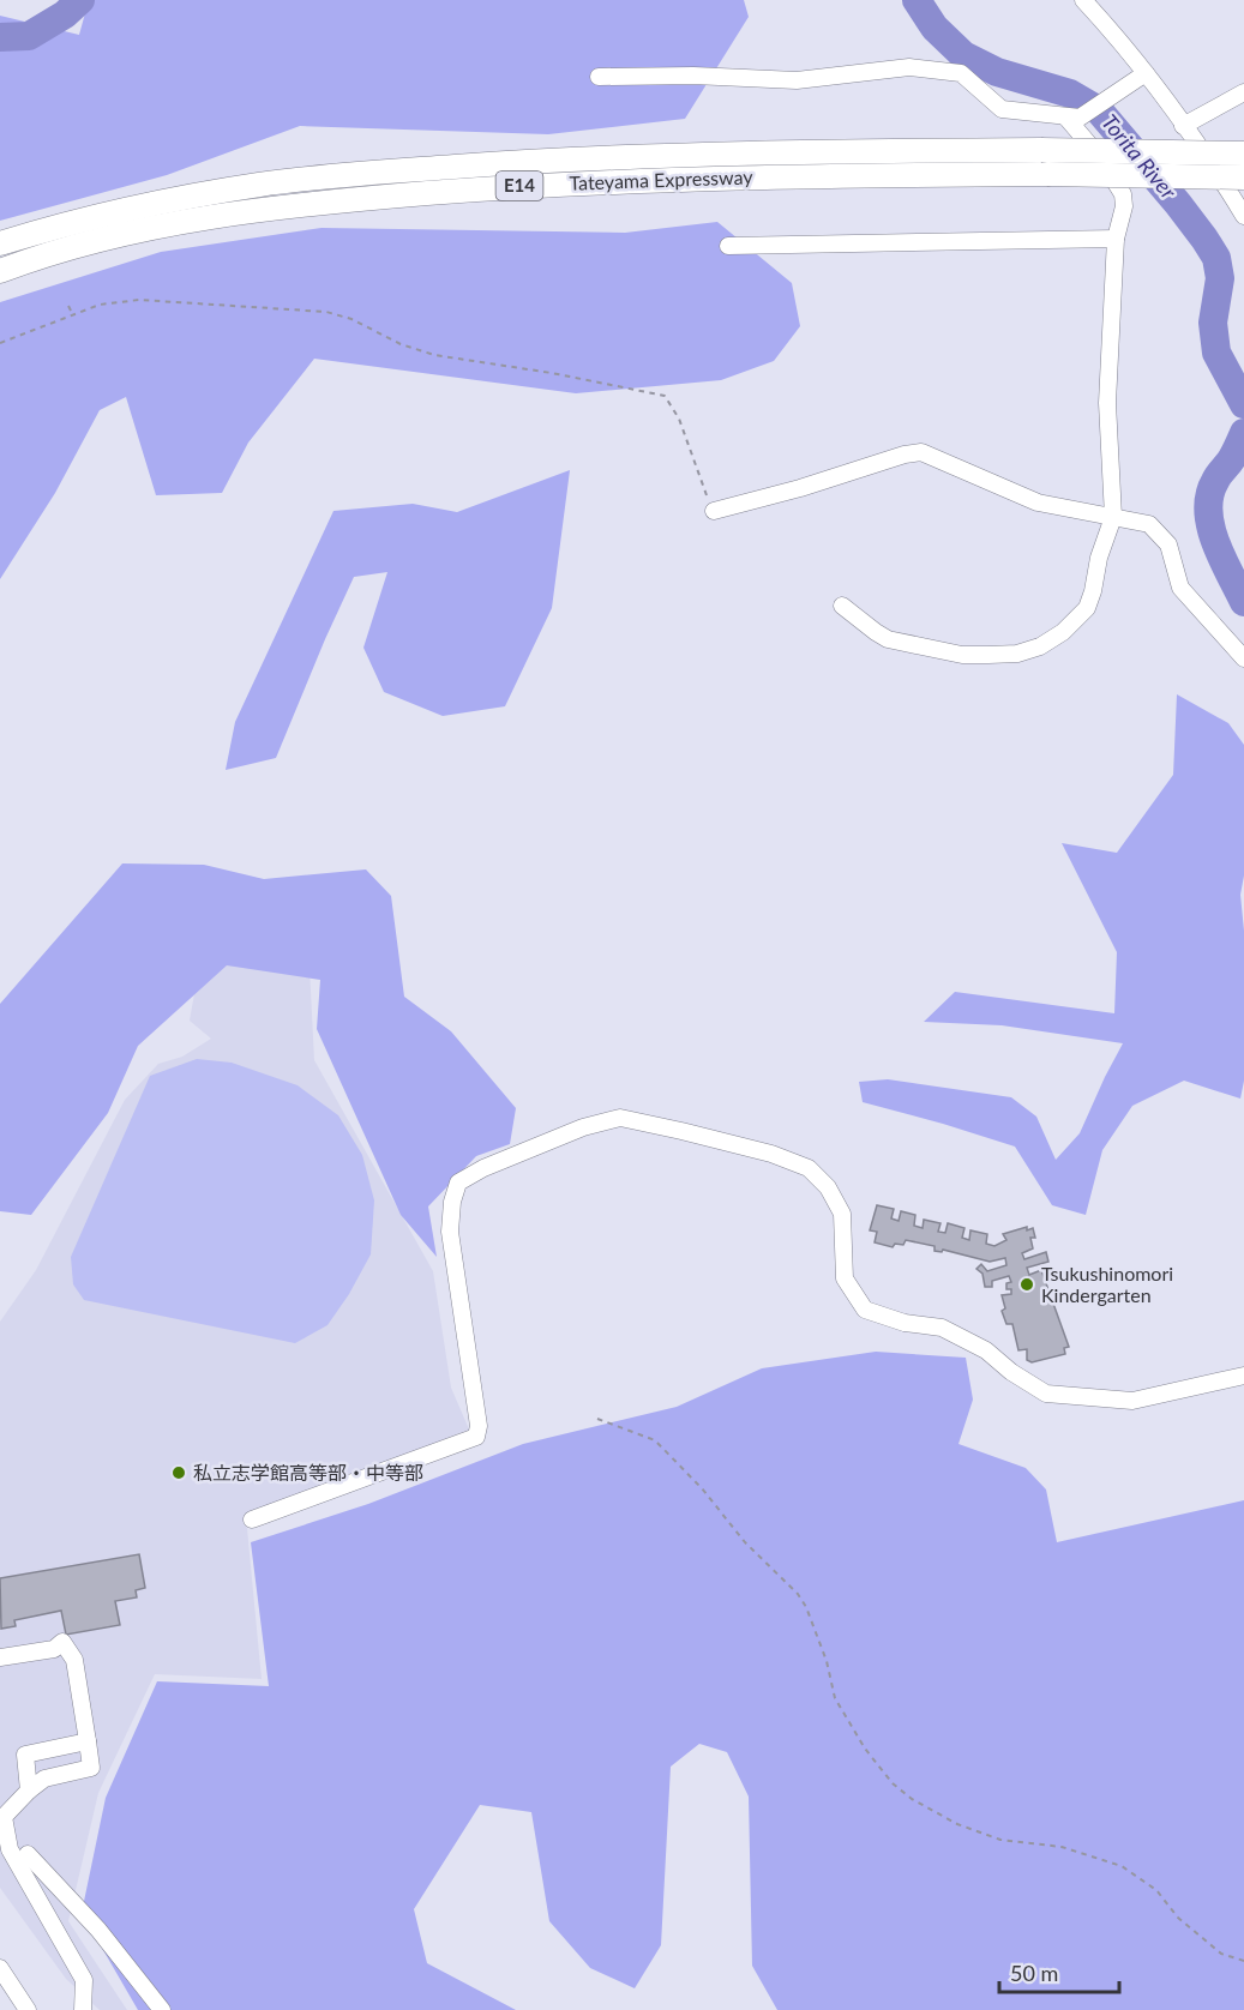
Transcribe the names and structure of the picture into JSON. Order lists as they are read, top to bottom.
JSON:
{
  "streets": {
    "highway": ["Tateyama Expressway", "E14"]
  },
  "water": ["Torita River"],
  "places": ["Tsukushinomori Kindergarten", "私立志学館高等部・中等部"],
  "scale_bar": "50 m"
}
